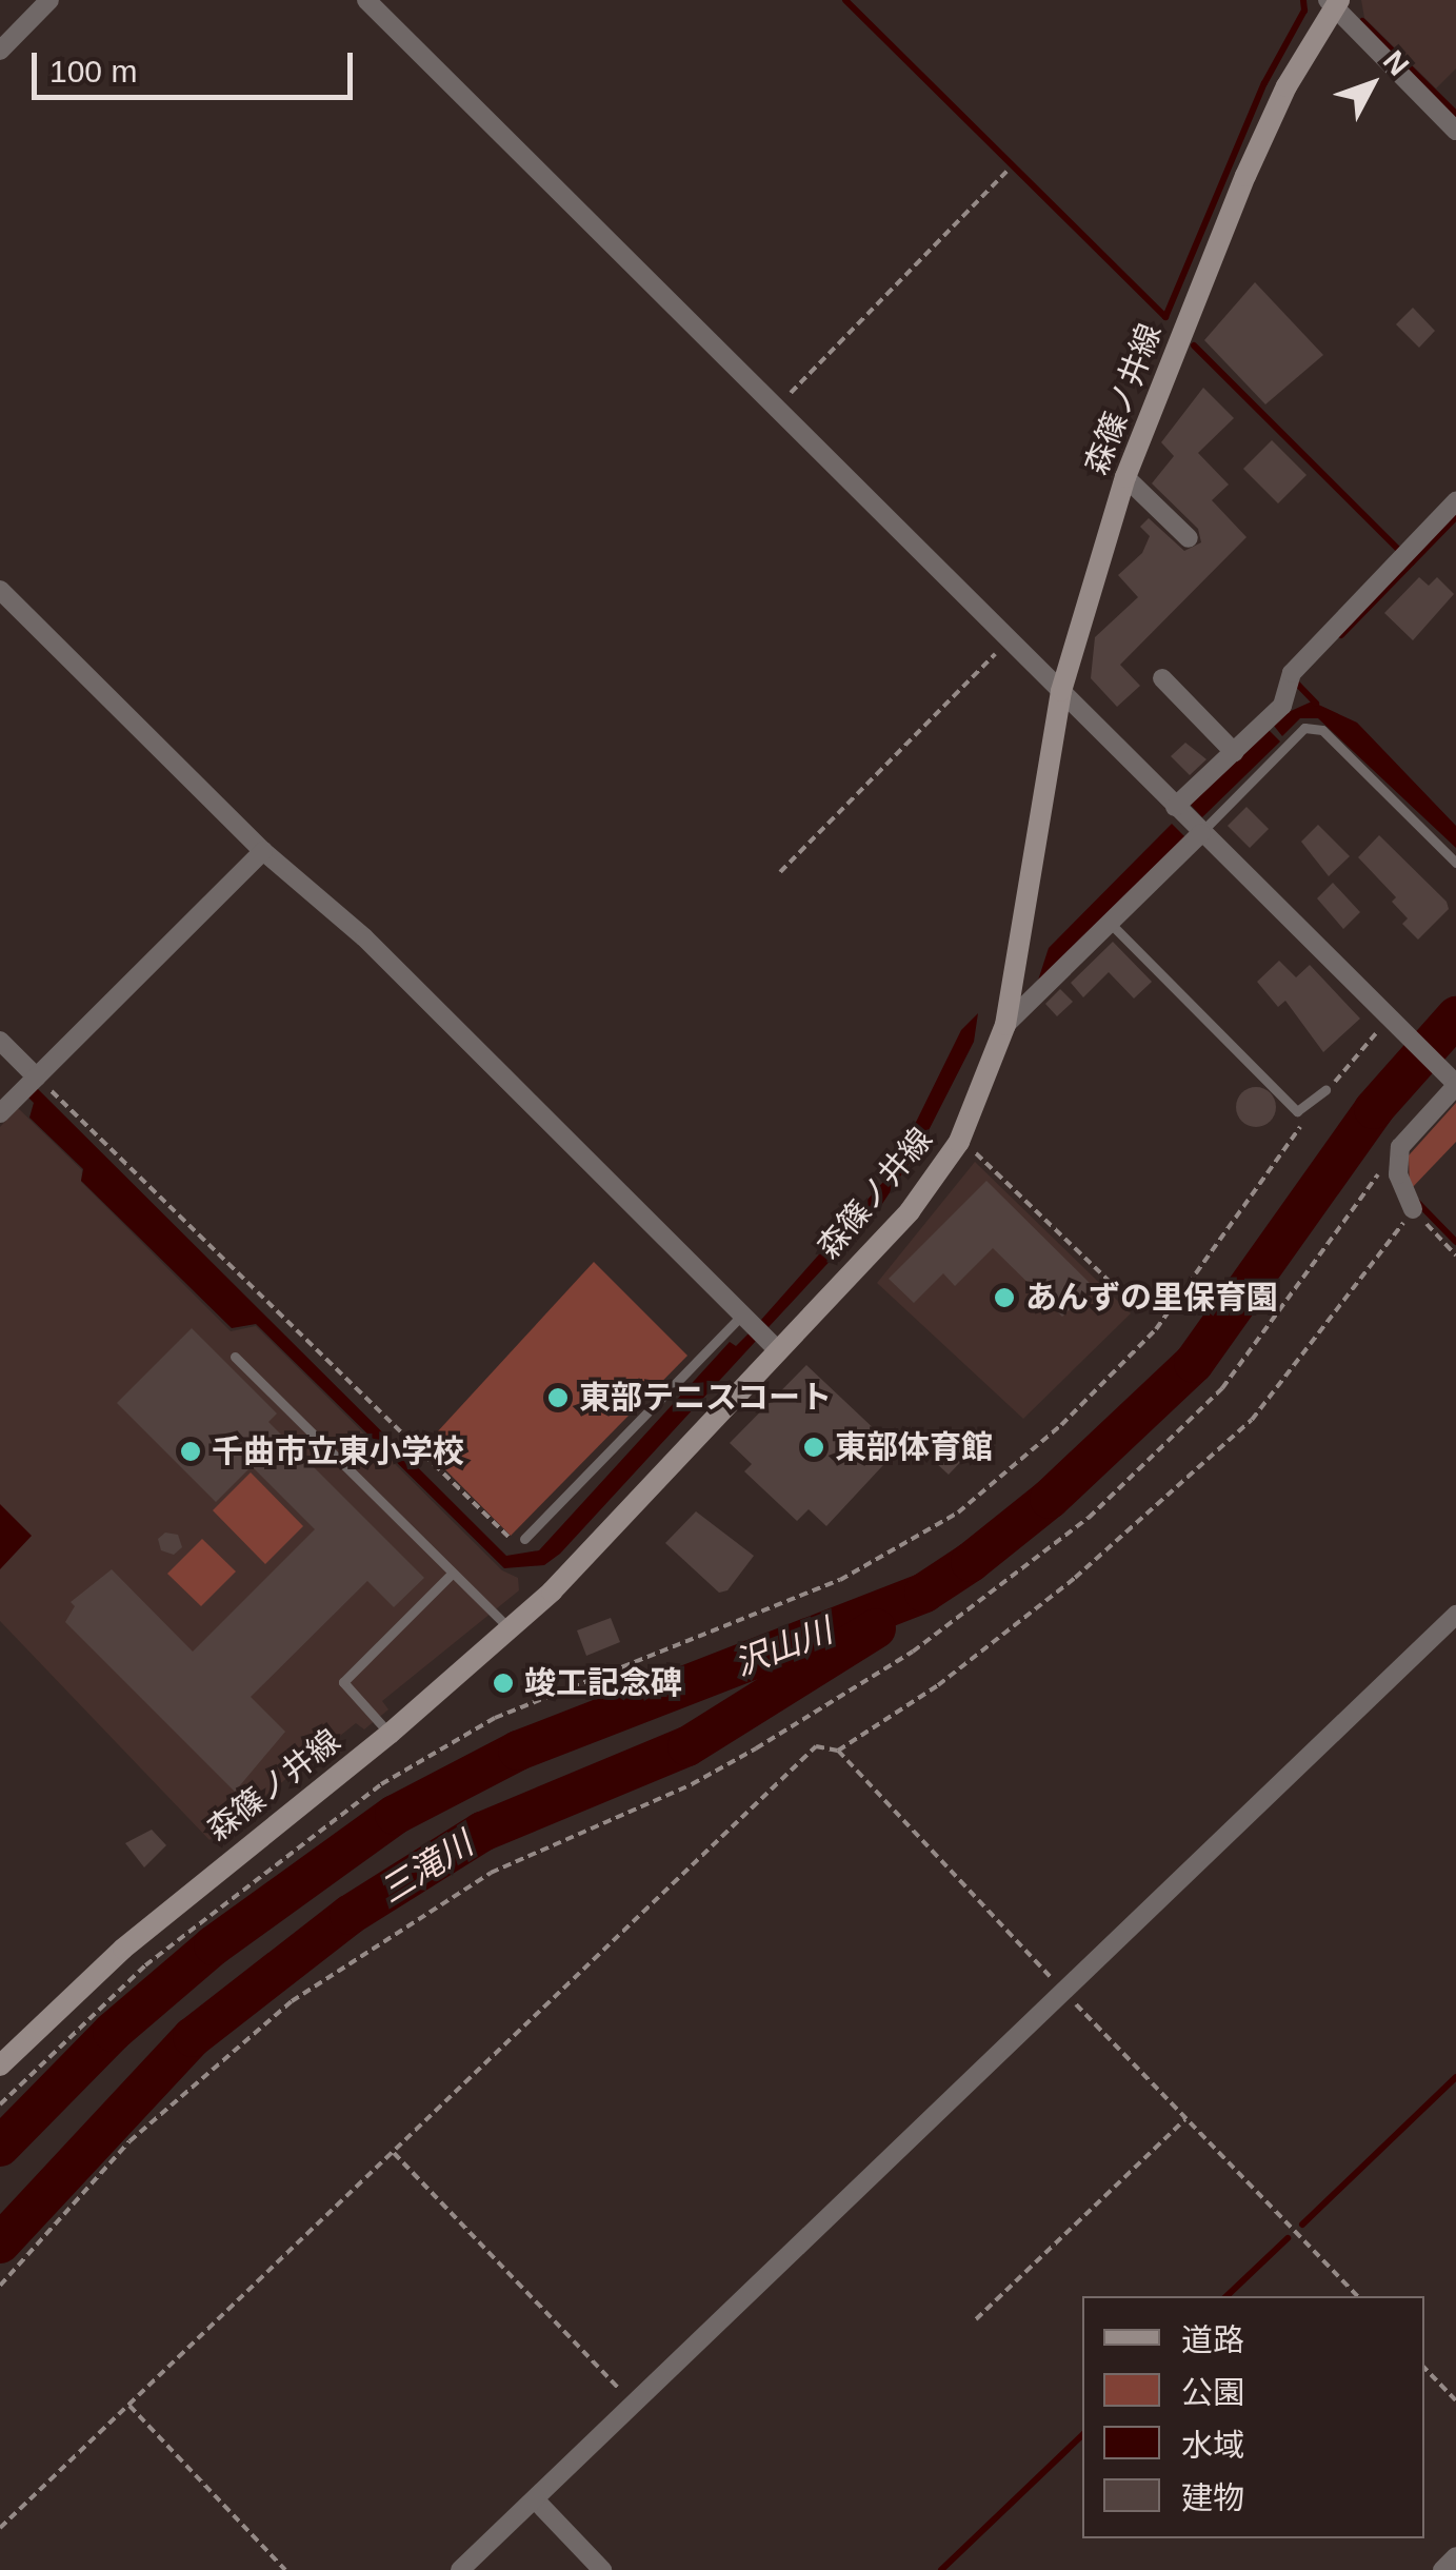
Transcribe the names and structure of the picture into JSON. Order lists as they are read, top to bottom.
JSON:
{
  "streets": {
    "main road": ["森篠ノ井線"]
  },
  "water": ["沢山川", "三滝川"],
  "places": [
    "あんずの里保育園",
    "東部テニスコート",
    "東部体育館",
    "千曲市立東小学校",
    "竣工記念碑"
  ],
  "legend": [
    "道路",
    "公園",
    "水域",
    "建物"
  ],
  "scale_bar": "100 m",
  "north": "top right"
}
